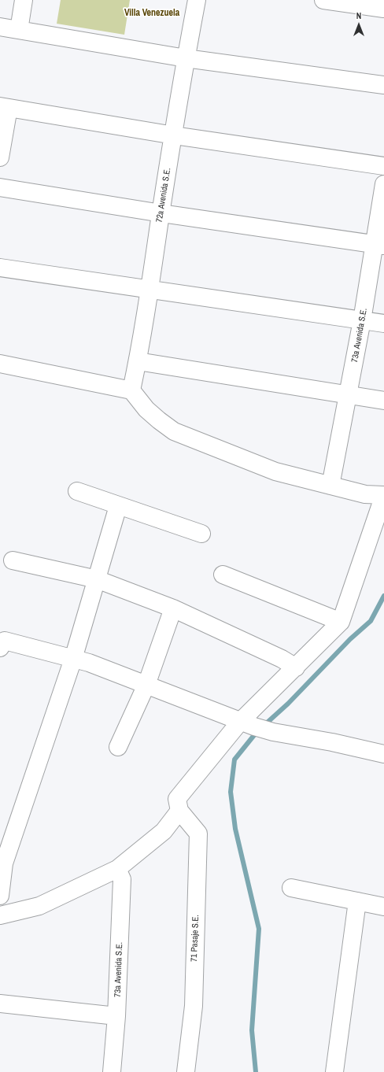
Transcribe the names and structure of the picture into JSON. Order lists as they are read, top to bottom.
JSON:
{
  "streets": {
    "street": ["72a Avenida S.E.", "73a Avenida S.E.", "71 Pasaje S.E."]
  },
  "districts": ["Villa Venezuela"],
  "north": "top"
}
